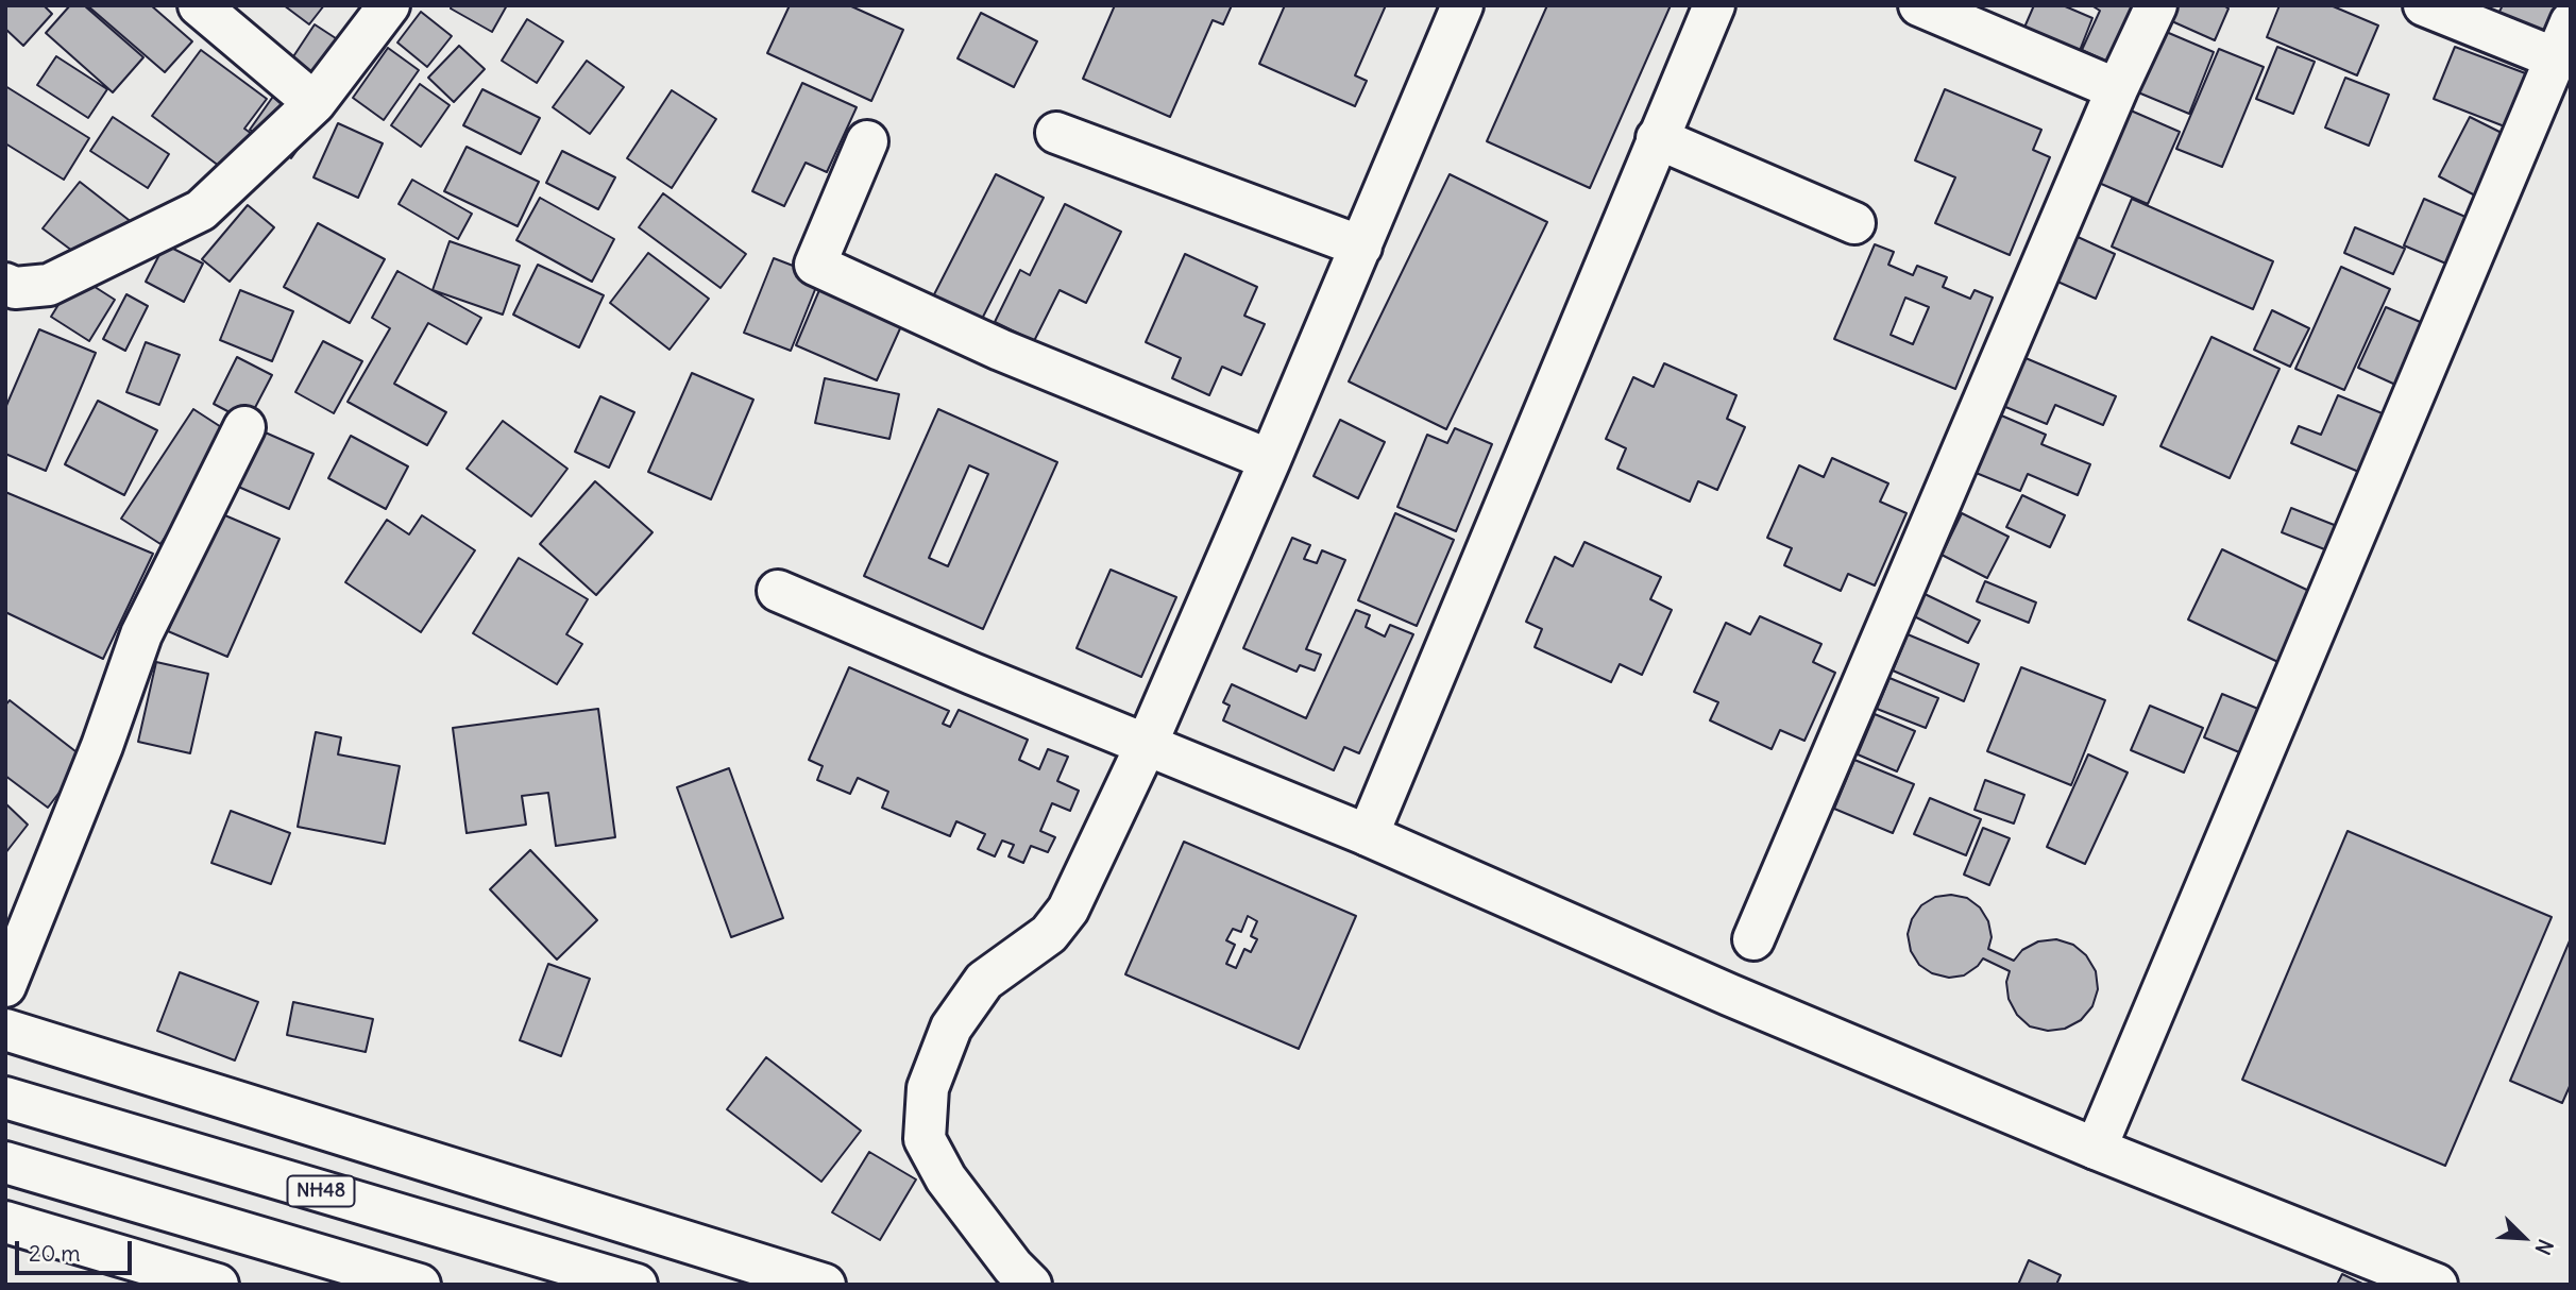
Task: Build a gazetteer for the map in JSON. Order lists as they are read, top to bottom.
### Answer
{
  "streets": {
    "main road": ["NH48"]
  },
  "scale_bar": "20 m",
  "north": "bottom right"
}
